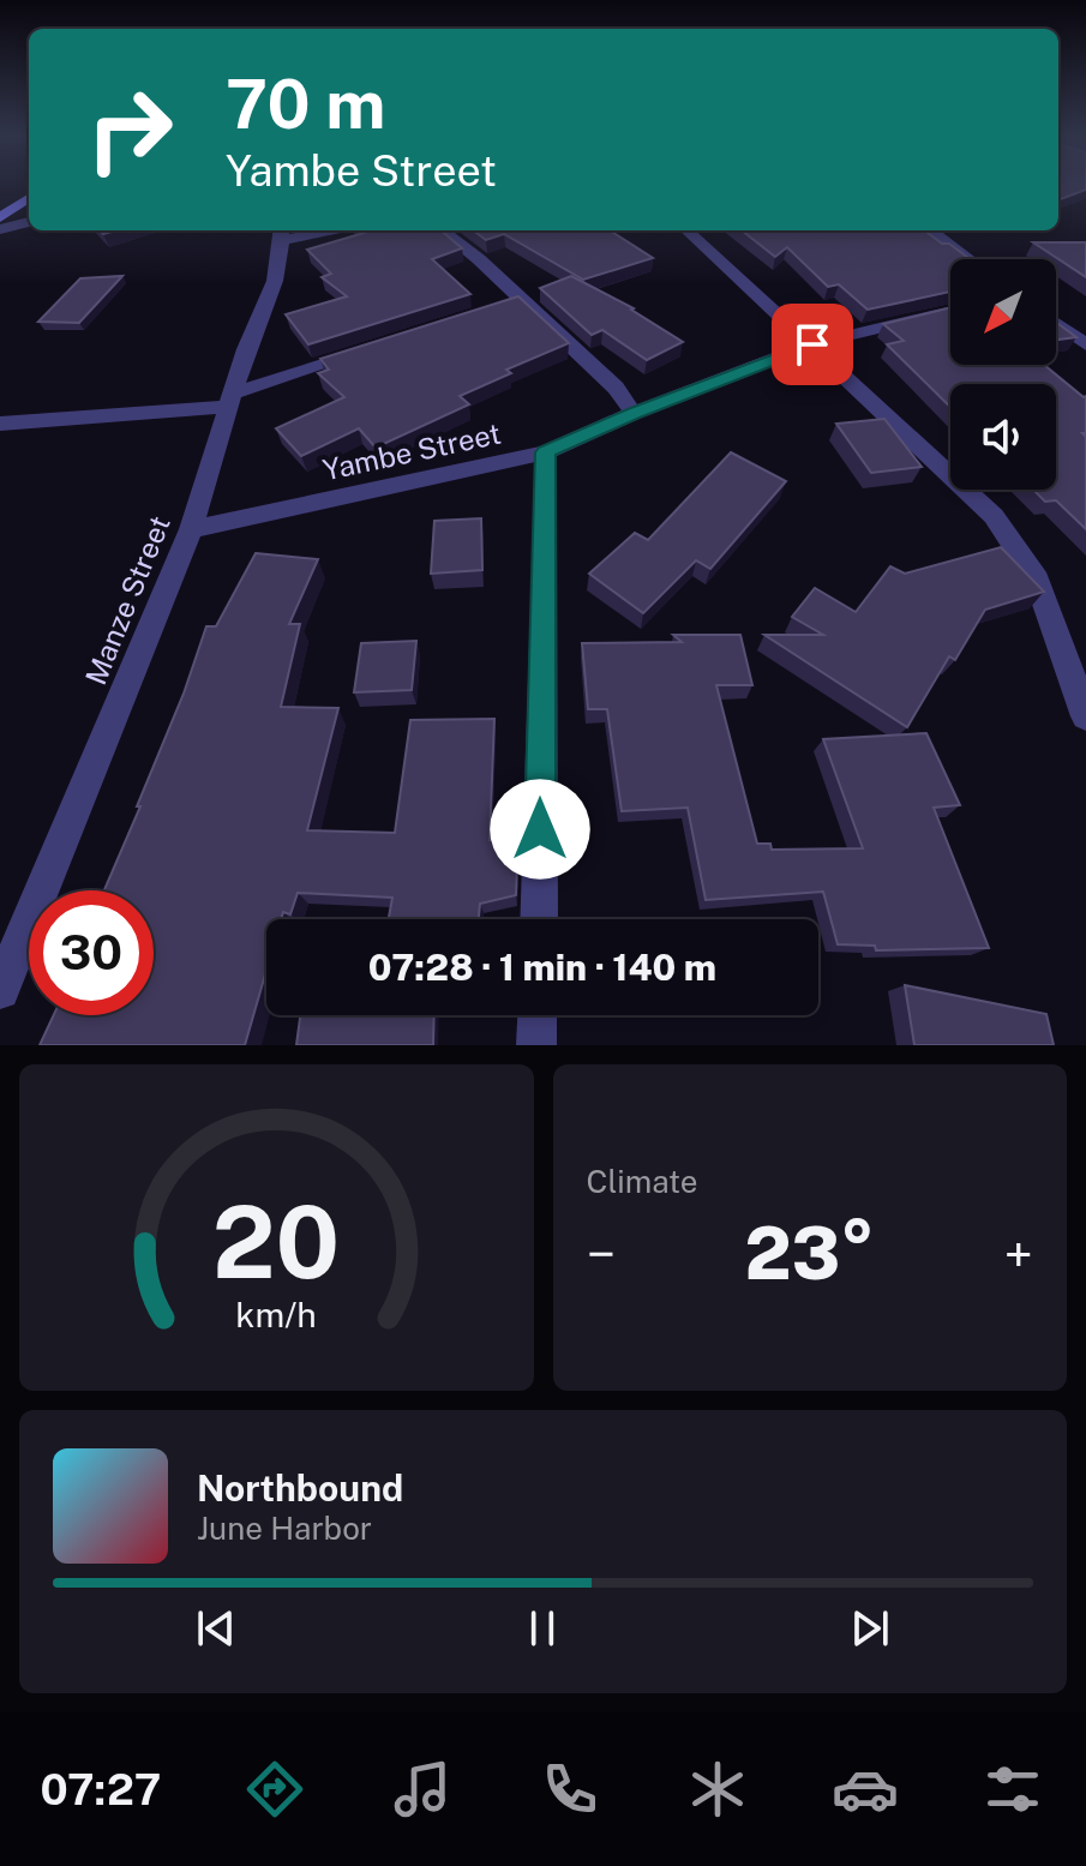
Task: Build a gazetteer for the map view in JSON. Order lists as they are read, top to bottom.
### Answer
{
  "streets": {
    "street": ["Yambe Street", "Manze Street"]
  },
  "crossings": [
    ["Yambe Street", "Manze Street"]
  ],
  "north": "bottom left",
  "page": {
    "turn": ["70 m", "Yambe Street"],
    "limit": "30",
    "trip": "07:28 · 1 min · 140 m",
    "tile": "Climate",
    "heat": ["−", "23°", "+"],
    "song": ["Northbound", "June Harbor"],
    "tabs": "07:27",
    "gauge": ["20", "km/h"]
  }
}
